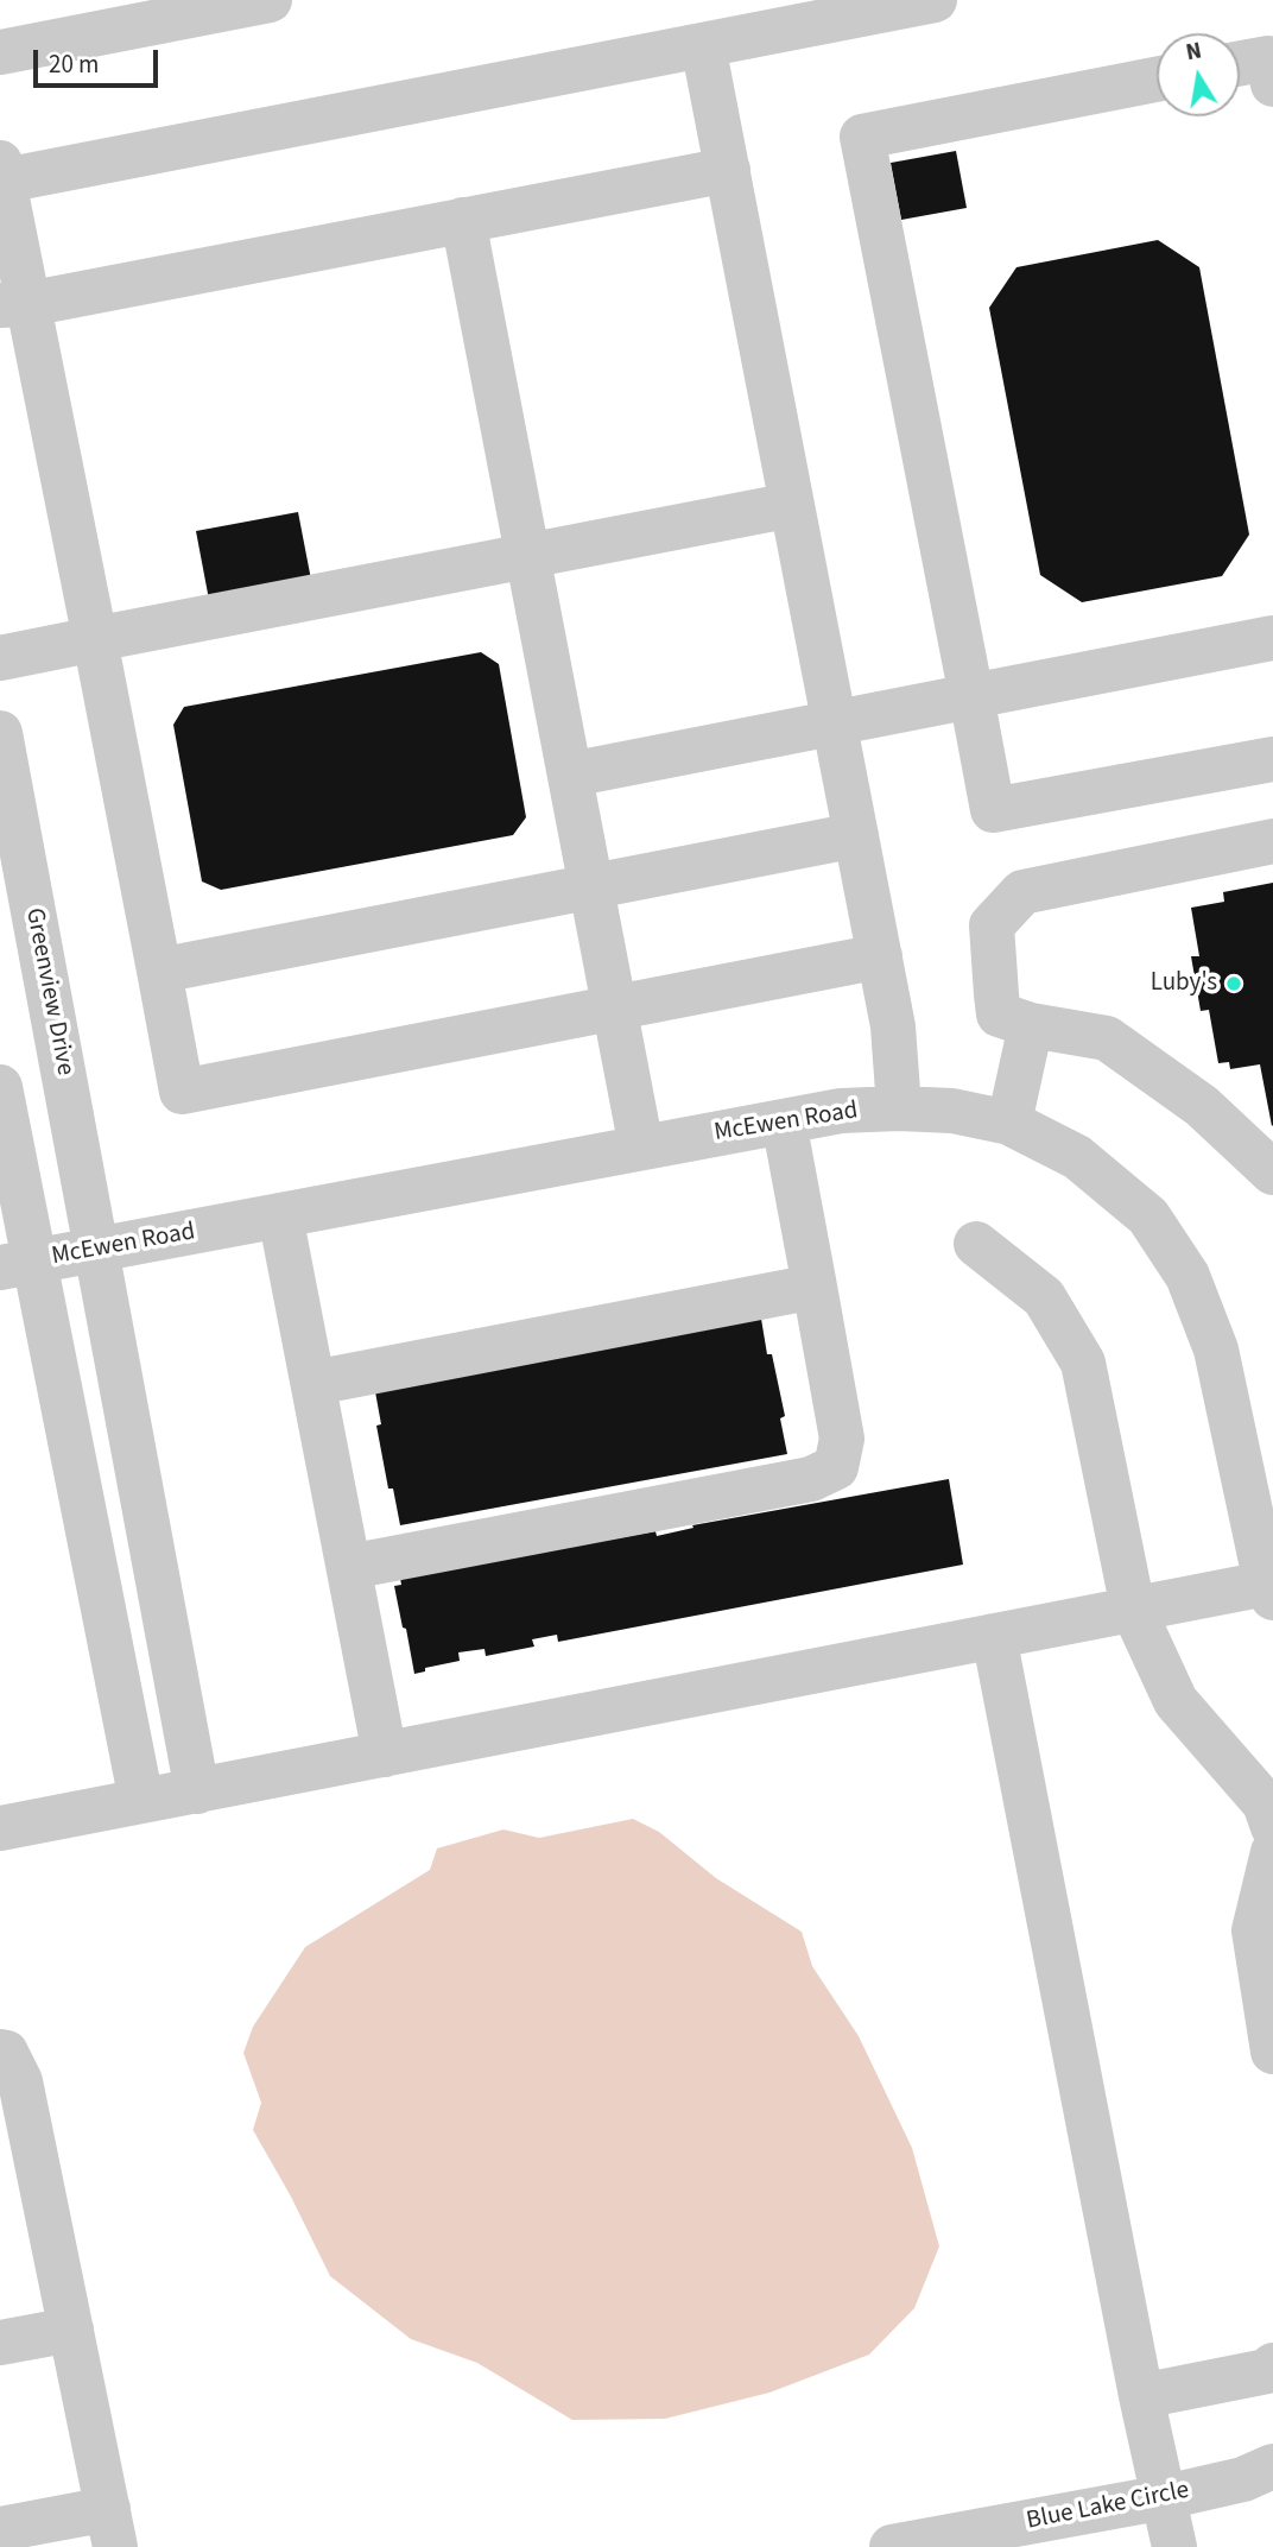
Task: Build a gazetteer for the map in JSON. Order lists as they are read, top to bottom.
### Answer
{
  "streets": {
    "street": ["Greenview Drive", "McEwen Road", "Blue Lake Circle"]
  },
  "crossings": [
    ["Greenview Drive", "McEwen Road"]
  ],
  "places": ["Luby's"],
  "scale_bar": "20 m",
  "north": "top"
}
